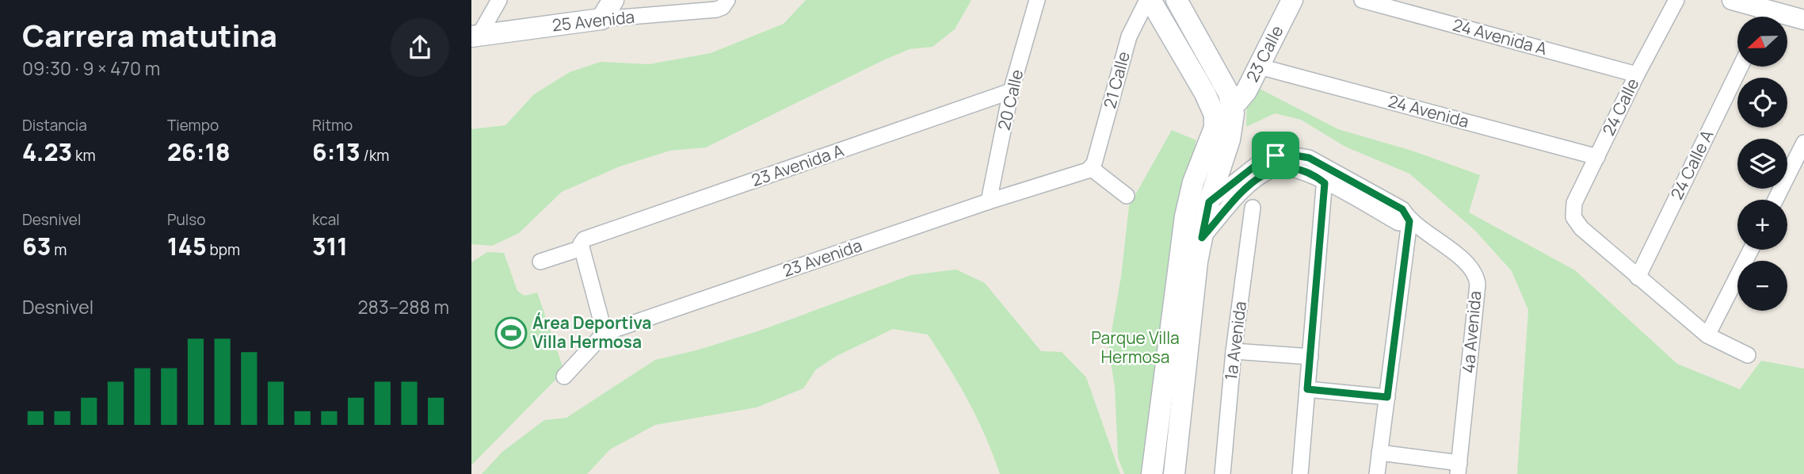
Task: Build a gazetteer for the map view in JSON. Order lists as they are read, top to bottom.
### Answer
{
  "streets": {
    "main road": ["25 Avenida", "23 Calle"],
    "street": [
      "24 Avenida A",
      "21 Calle",
      "20 Calle",
      "24 Calle",
      "24 Avenida",
      "24 Calle A",
      "23 Avenida A",
      "23 Avenida",
      "4a Avenida",
      "1a Avenida"
    ]
  },
  "crossings": [
    ["24 Avenida A", "24 Calle"],
    ["23 Calle", "24 Avenida"],
    ["21 Calle", "23 Avenida"],
    ["20 Calle", "23 Avenida A"],
    ["20 Calle", "23 Avenida"],
    ["24 Calle", "24 Avenida"],
    ["24 Calle", "24 Calle A"]
  ],
  "parks": ["Parque Villa Hermosa"],
  "places": {
    "sports": ["Área Deportiva Villa Hermosa"]
  },
  "north": "left",
  "page": {
    "heading": ["Carrera matutina", "09:30 · 9 × 470 m"],
    "map_buttons": ["+", "−"],
    "stats": [
      ["Distancia", "4.23 km"],
      ["Tiempo", "26:18"],
      ["Ritmo", "6:13 /km"],
      ["Desnivel", "63 m"],
      ["Pulso", "145 bpm"],
      ["kcal", "311"]
    ],
    "chart": ["Desnivel", "283–288 m"]
  }
}
